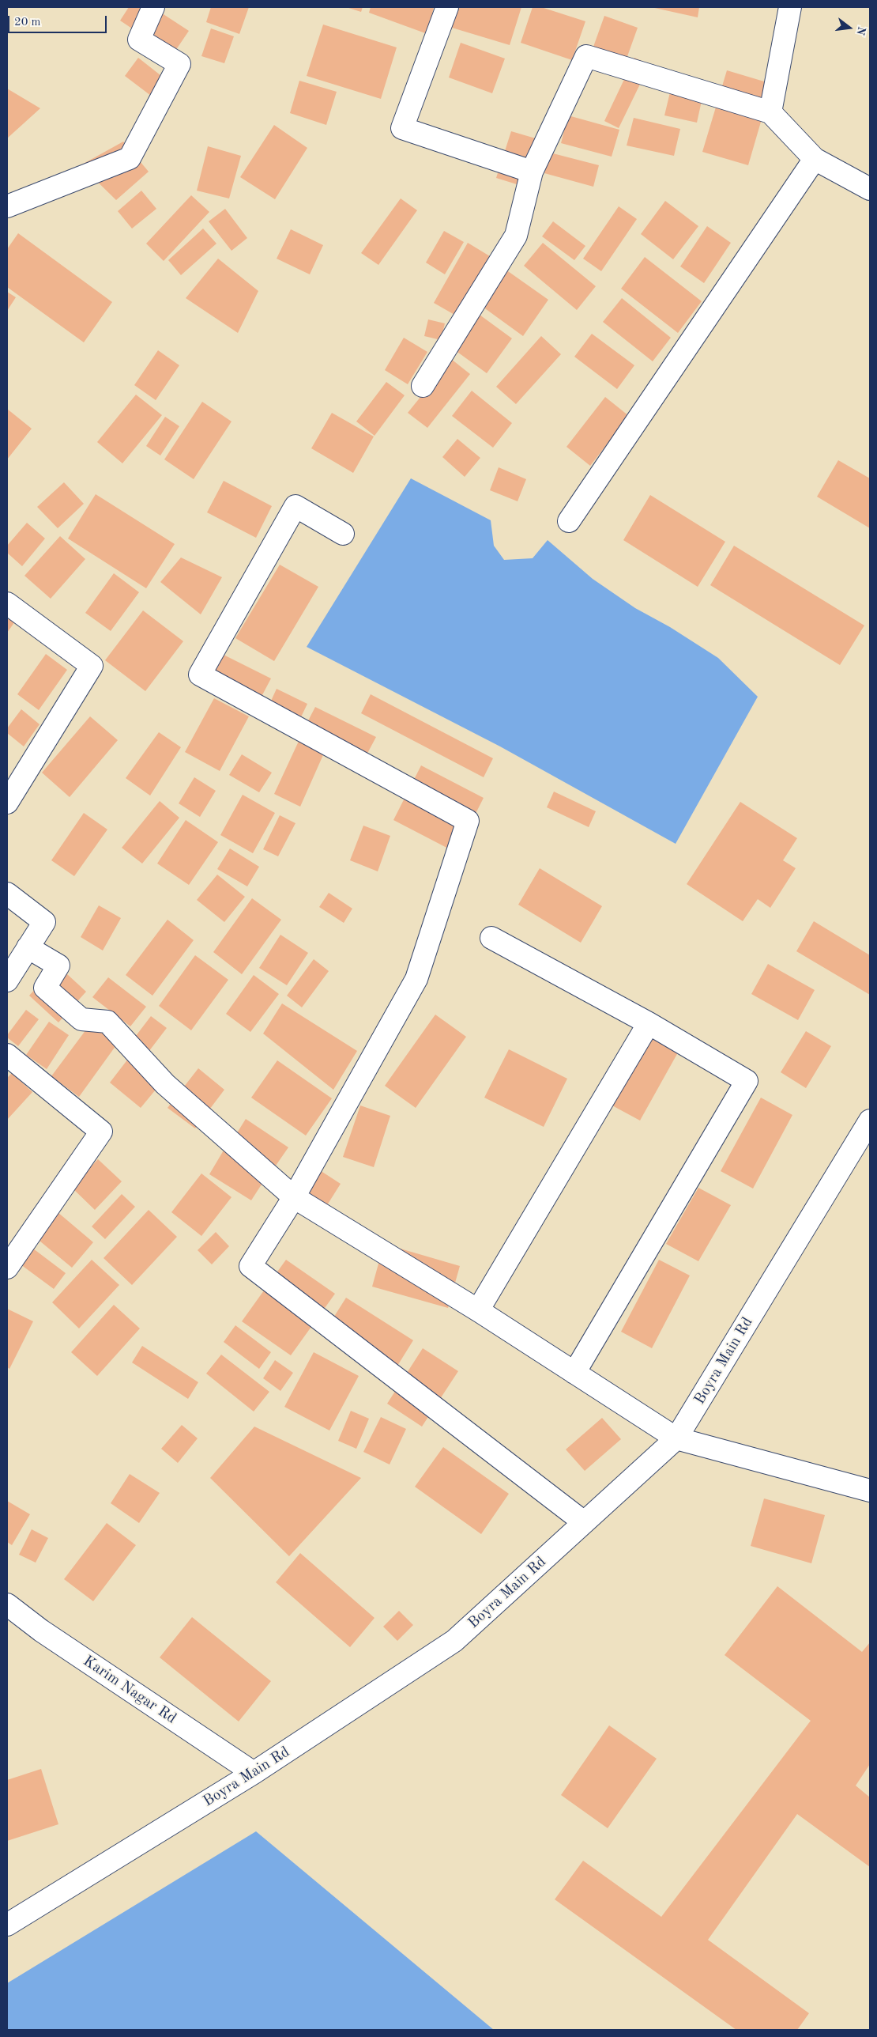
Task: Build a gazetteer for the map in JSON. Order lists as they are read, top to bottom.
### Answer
{
  "streets": {
    "street": ["Boyra Main Rd", "Karim Nagar Rd"]
  },
  "crossings": [
    ["Boyra Main Rd", "Karim Nagar Rd"]
  ],
  "scale_bar": "20 m",
  "north": "right"
}
